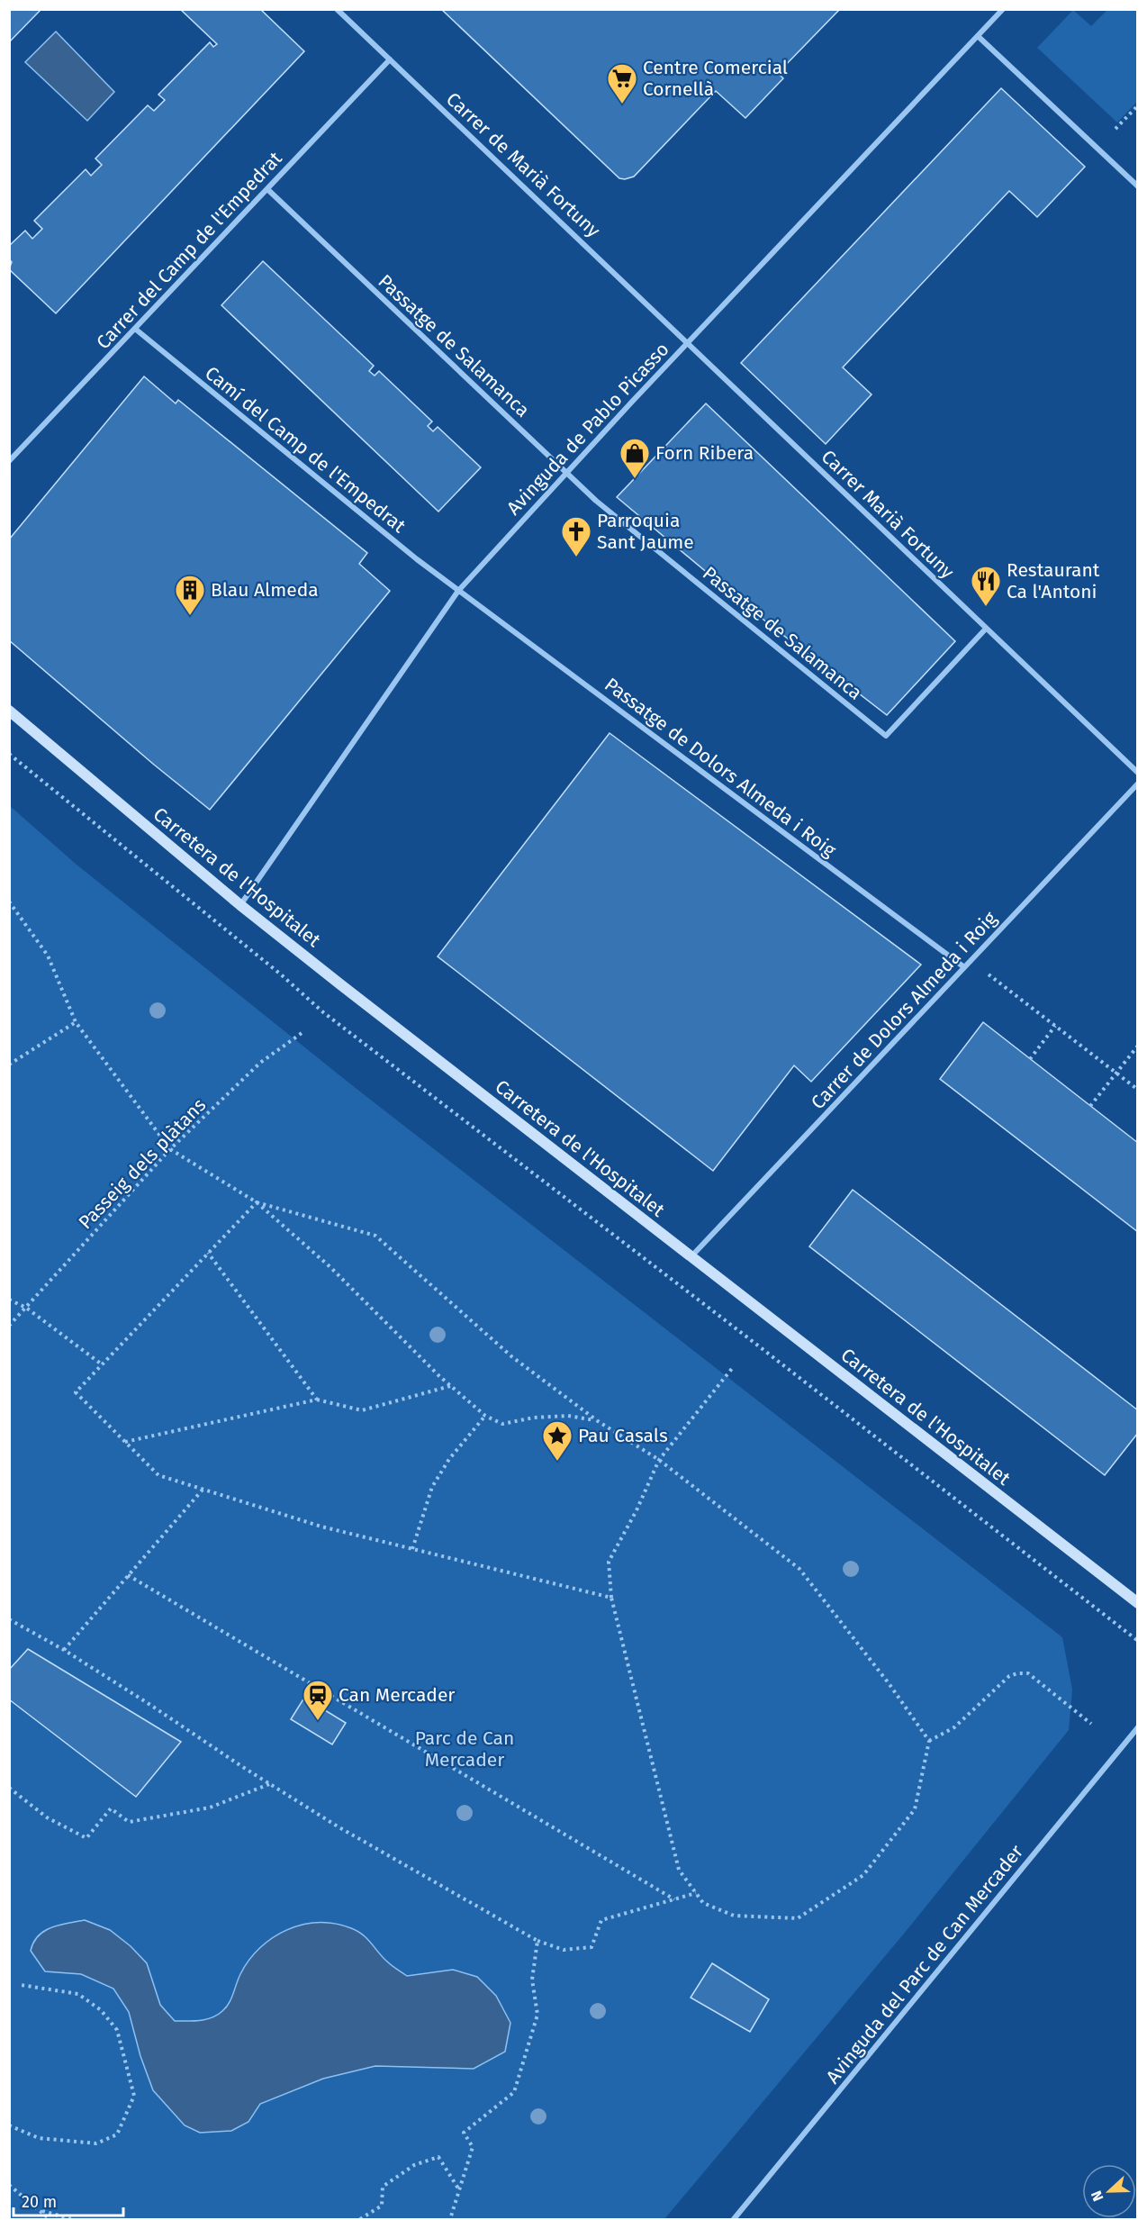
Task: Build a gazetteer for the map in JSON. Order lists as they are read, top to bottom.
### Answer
{
  "streets": {
    "main road": ["Carretera de l'Hospitalet"],
    "street": [
      "Carrer de Marià Fortuny",
      "Carrer del Camp de l'Empedrat",
      "Passatge de Salamanca",
      "Avinguda de Pablo Picasso",
      "Camí del Camp de l'Empedrat",
      "Carrer Marià Fortuny",
      "Passatge de Dolors Almeda i Roig",
      "Carrer de Dolors Almeda i Roig",
      "Avinguda del Parc de Can Mercader"
    ],
    "path": ["Passeig dels plàtans"]
  },
  "crossings": [
    ["Carrer de Marià Fortuny", "Carrer del Camp de l'Empedrat"],
    ["Carrer de Marià Fortuny", "Avinguda de Pablo Picasso"],
    ["Carrer de Marià Fortuny", "Carrer Marià Fortuny"],
    ["Carrer del Camp de l'Empedrat", "Passatge de Salamanca"],
    ["Carrer del Camp de l'Empedrat", "Camí del Camp de l'Empedrat"],
    ["Passatge de Salamanca", "Avinguda de Pablo Picasso"],
    ["Passatge de Salamanca", "Carrer Marià Fortuny"],
    ["Avinguda de Pablo Picasso", "Camí del Camp de l'Empedrat"],
    ["Avinguda de Pablo Picasso", "Carrer Marià Fortuny"],
    ["Avinguda de Pablo Picasso", "Passatge de Dolors Almeda i Roig"],
    ["Avinguda de Pablo Picasso", "Carretera de l'Hospitalet"],
    ["Camí del Camp de l'Empedrat", "Passatge de Dolors Almeda i Roig"],
    ["Passatge de Dolors Almeda i Roig", "Carrer de Dolors Almeda i Roig"],
    ["Carretera de l'Hospitalet", "Carrer de Dolors Almeda i Roig"]
  ],
  "parks": ["Parc de Can Mercader"],
  "places": {
    "supermarket": ["Centre Comercial Cornellà"],
    "shop": ["Forn Ribera"],
    "church": ["Parroquia Sant Jaume"],
    "restaurant": ["Restaurant Ca l'Antoni"],
    "building": ["Blau Almeda"],
    "place": ["Pau Casals"],
    "station": ["Can Mercader"]
  },
  "scale_bar": "20 m",
  "north": "left"
}
